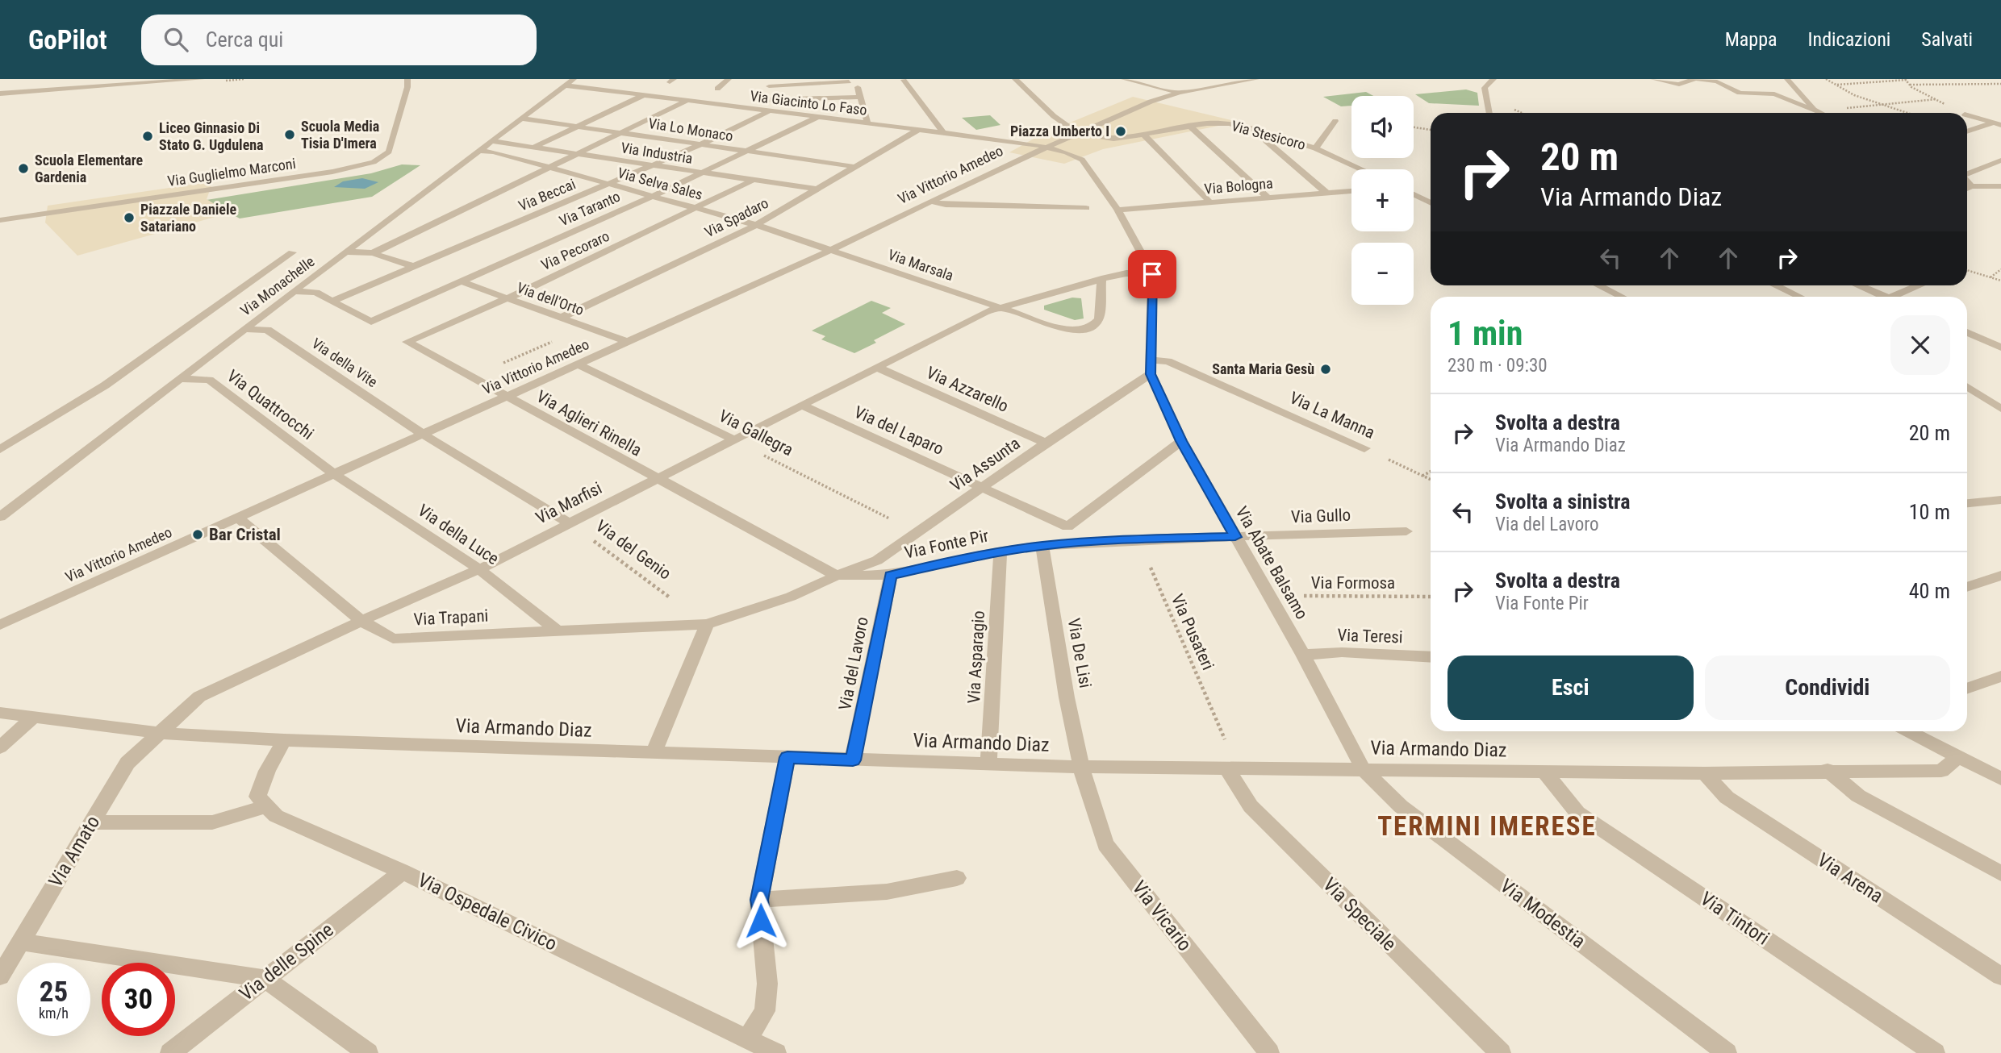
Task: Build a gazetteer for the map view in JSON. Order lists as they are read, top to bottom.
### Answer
{
  "streets": {
    "street": [
      "Via Giacinto Lo Faso",
      "Via Lo Monaco",
      "Via Stesicoro",
      "Via Industria",
      "Via Guglielmo Marconi",
      "Via Vittorio Amedeo",
      "Via Selva Sales",
      "Via Bologna",
      "Via Beccai",
      "Via Taranto",
      "Via Spadaro",
      "Via Pecoraro",
      "Via Marsala",
      "Via Monachelle",
      "Via dell'Orto",
      "Via della Vite",
      "Via Azzarello",
      "Via Quattrocchi",
      "Via La Manna",
      "Via Aglieri Rinella",
      "Via del Laparo",
      "Via Gallegra",
      "Via Assunta",
      "Via Marfisi",
      "Via Gullo",
      "Via della Luce",
      "Via Fonte Pir",
      "Via del Genio",
      "Via Abate Balsamo",
      "Via Trapani",
      "Via Teresi",
      "Via De Lisi",
      "Via Asparagio",
      "Via del Lavoro",
      "Via Armando Diaz",
      "Via Amato",
      "Via Arena",
      "Via Ospedale Civico",
      "Via Modestia",
      "Via Speciale",
      "Via Vicario",
      "Via Tintori",
      "Via delle Spine"
    ],
    "path": ["Via Formosa", "Via Pusateri"]
  },
  "crossings": [
    ["Via Giacinto Lo Faso", "Via Vittorio Amedeo"],
    ["Via Giacinto Lo Faso", "Via Bologna"],
    ["Via Giacinto Lo Faso", "Via Beccai"],
    ["Via Giacinto Lo Faso", "Via Taranto"],
    ["Via Giacinto Lo Faso", "Via Spadaro"],
    ["Via Giacinto Lo Faso", "Via Monachelle"],
    ["Via Giacinto Lo Faso", "Via Marfisi"],
    ["Via Lo Monaco", "Via Beccai"],
    ["Via Lo Monaco", "Via Taranto"],
    ["Via Lo Monaco", "Via Spadaro"],
    ["Via Lo Monaco", "Via Monachelle"],
    ["Via Stesicoro", "Via Vittorio Amedeo"],
    ["Via Industria", "Via Beccai"],
    ["Via Industria", "Via Taranto"],
    ["Via Industria", "Via Spadaro"],
    ["Via Industria", "Via Pecoraro"],
    ["Via Industria", "Via Monachelle"],
    ["Via Vittorio Amedeo", "Via Selva Sales"],
    ["Via Vittorio Amedeo", "Via Marsala"],
    ["Via Vittorio Amedeo", "Via dell'Orto"],
    ["Via Vittorio Amedeo", "Via della Vite"],
    ["Via Vittorio Amedeo", "Via Quattrocchi"],
    ["Via Vittorio Amedeo", "Via Aglieri Rinella"],
    ["Via Vittorio Amedeo", "Via Gallegra"],
    ["Via Vittorio Amedeo", "Via della Luce"],
    ["Via Vittorio Amedeo", "Via del Genio"],
    ["Via Vittorio Amedeo", "Via Trapani"],
    ["Via Selva Sales", "Via Beccai"],
    ["Via Selva Sales", "Via Taranto"],
    ["Via Selva Sales", "Via Spadaro"],
    ["Via Selva Sales", "Via Pecoraro"],
    ["Via Selva Sales", "Via Marsala"],
    ["Via Selva Sales", "Via Monachelle"],
    ["Via Beccai", "Via Taranto"],
    ["Via Taranto", "Via dell'Orto"],
    ["Via Spadaro", "Via dell'Orto"],
    ["Via Pecoraro", "Via dell'Orto"],
    ["Via Pecoraro", "Via Aglieri Rinella"],
    ["Via Marsala", "Via Marfisi"],
    ["Via Monachelle", "Via della Vite"],
    ["Via Monachelle", "Via Quattrocchi"],
    ["Via della Vite", "Via del Genio"],
    ["Via Azzarello", "Via Assunta"],
    ["Via Azzarello", "Via Marfisi"],
    ["Via Quattrocchi", "Via della Luce"],
    ["Via La Manna", "Via Assunta"],
    ["Via La Manna", "Via Abate Balsamo"],
    ["Via Aglieri Rinella", "Via Assunta"],
    ["Via Aglieri Rinella", "Via Marfisi"],
    ["Via Aglieri Rinella", "Via Fonte Pir"],
    ["Via del Laparo", "Via Assunta"],
    ["Via del Laparo", "Via Marfisi"],
    ["Via del Laparo", "Via Abate Balsamo"],
    ["Via Gallegra", "Via Assunta"],
    ["Via Gallegra", "Via Marfisi"],
    ["Via Assunta", "Via Fonte Pir"],
    ["Via Assunta", "Via Abate Balsamo"],
    ["Via Marfisi", "Via della Luce"],
    ["Via Marfisi", "Via del Genio"],
    ["Via Marfisi", "Via Trapani"],
    ["Via Marfisi", "Via Armando Diaz"],
    ["Via Marfisi", "Via Amato"],
    ["Via Gullo", "Via Fonte Pir"],
    ["Via Gullo", "Via Abate Balsamo"],
    ["Via della Luce", "Via Trapani"],
    ["Via Fonte Pir", "Via del Genio"],
    ["Via Fonte Pir", "Via Abate Balsamo"],
    ["Via Fonte Pir", "Via Trapani"],
    ["Via Fonte Pir", "Via Pusateri"],
    ["Via Fonte Pir", "Via De Lisi"],
    ["Via Fonte Pir", "Via Asparagio"],
    ["Via Fonte Pir", "Via del Lavoro"],
    ["Via del Genio", "Via Trapani"],
    ["Via Abate Balsamo", "Via Formosa"],
    ["Via Abate Balsamo", "Via Teresi"],
    ["Via Abate Balsamo", "Via Armando Diaz"],
    ["Via Abate Balsamo", "Via Modestia"],
    ["Via De Lisi", "Via Armando Diaz"],
    ["Via De Lisi", "Via Vicario"],
    ["Via Asparagio", "Via Armando Diaz"],
    ["Via del Lavoro", "Via Armando Diaz"],
    ["Via Armando Diaz", "Via Amato"],
    ["Via Armando Diaz", "Via Arena"],
    ["Via Armando Diaz", "Via Modestia"],
    ["Via Armando Diaz", "Via Speciale"],
    ["Via Armando Diaz", "Via Vicario"],
    ["Via Armando Diaz", "Via Tintori"],
    ["Via Ospedale Civico", "Via delle Spine"]
  ],
  "districts": ["TERMINI IMERESE"],
  "places": [
    "Piazza Umberto I",
    "Scuola Media Tisia D'Imera",
    "Liceo Ginnasio Di Stato G. Ugdulena",
    "Scuola Elementare Gardenia",
    "Piazzale Daniele Satariano",
    "Santa Maria Gesù",
    "Bar Cristal"
  ],
  "page": {
    "header": "GoPilot",
    "search": "Cerca qui",
    "nav": ["Mappa", "Indicazioni", "Salvati"],
    "map_buttons": ["+", "−"],
    "turn": ["20 m", "Via Armando Diaz"],
    "heading": ["1 min", "230 m · 09:30"],
    "list": [
      {
        "name": "Svolta a destra",
        "note": "Via Armando Diaz",
        "value": "20 m"
      },
      {
        "name": "Svolta a sinistra",
        "note": "Via del Lavoro",
        "value": "10 m"
      },
      {
        "name": "Svolta a destra",
        "note": "Via Fonte Pir",
        "value": "40 m"
      }
    ],
    "buttons": ["Esci", "Condividi"],
    "speed": "25 km/h",
    "limit": "30"
  }
}
